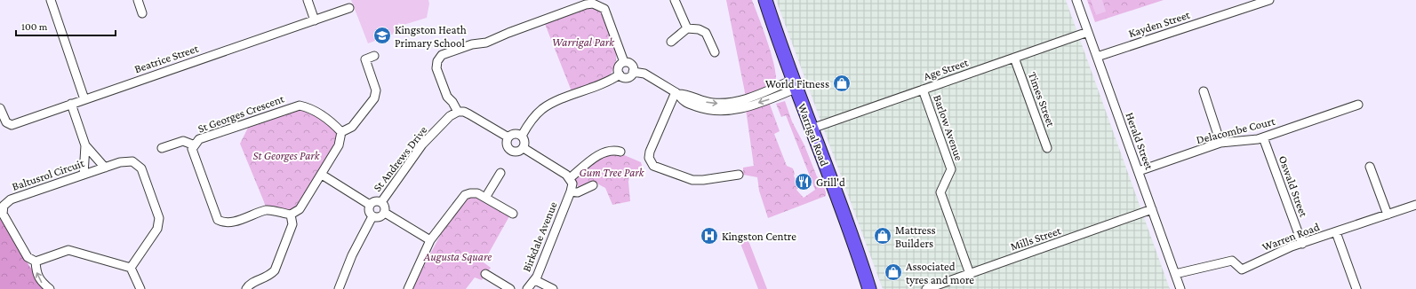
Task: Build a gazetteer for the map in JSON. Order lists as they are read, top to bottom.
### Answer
{
  "streets": {
    "highway": ["Warrigal Road"],
    "street": [
      "Kayden Street",
      "Beatrice Street",
      "Age Street",
      "Times Street",
      "St Georges Crescent",
      "Barlow Avenue",
      "Delacombe Court",
      "Herald Street",
      "St Andrews Drive",
      "Baltusrol Circuit",
      "Oswald Street",
      "Birkdale Avenue",
      "Warren Road",
      "Mills Street"
    ]
  },
  "crossings": [
    ["Kayden Street", "Herald Street"],
    ["Age Street", "Times Street"],
    ["Age Street", "Barlow Avenue"],
    ["Age Street", "Warrigal Road"],
    ["Age Street", "Herald Street"],
    ["Barlow Avenue", "Mills Street"],
    ["Delacombe Court", "Herald Street"],
    ["Delacombe Court", "Oswald Street"],
    ["Herald Street", "Warren Road"],
    ["Herald Street", "Mills Street"],
    ["Oswald Street", "Warren Road"]
  ],
  "parks": [
    "Warrigal Park",
    "St Georges Park",
    "Gum Tree Park",
    "Augusta Square"
  ],
  "places": {
    "school or university": ["Kingston Heath Primary School"],
    "shop": ["World Fitness", "Mattress Builders", "Associated tyres and more"],
    "restaurant": ["Grill'd"],
    "hospital": ["Kingston Centre"]
  },
  "scale_bar": "100 m"
}
